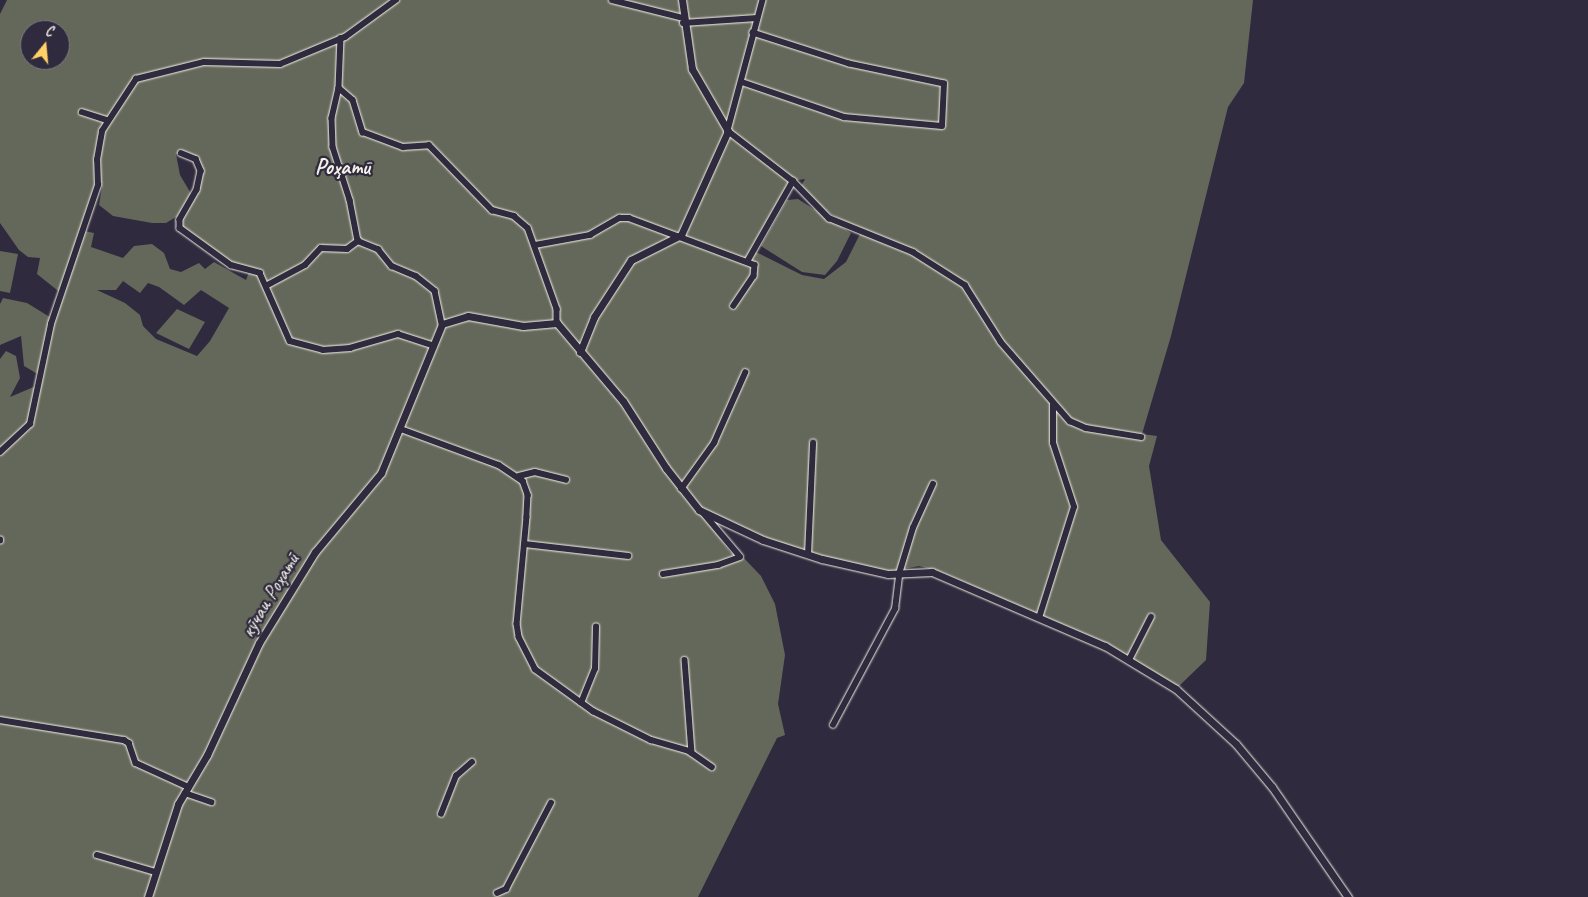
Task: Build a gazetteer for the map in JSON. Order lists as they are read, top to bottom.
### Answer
{
  "streets": {
    "street": ["кӯчаи Роҳатӣ"]
  },
  "districts": ["Роҳатӣ"],
  "north": "top"
}
